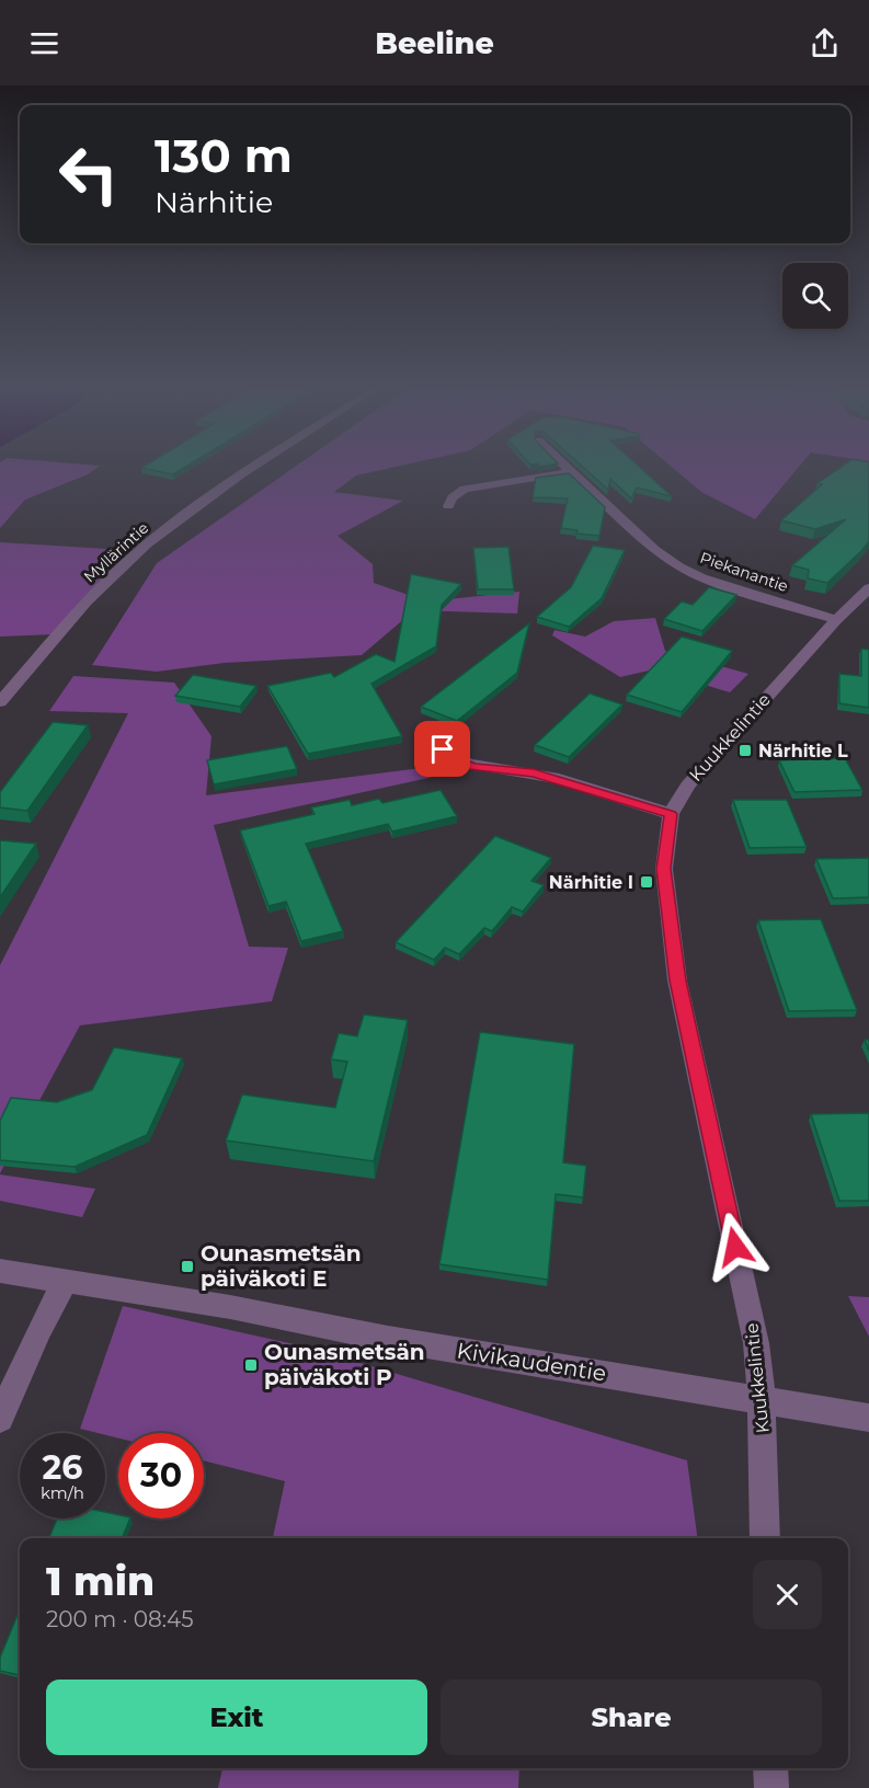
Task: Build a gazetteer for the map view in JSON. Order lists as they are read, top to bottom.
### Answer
{
  "streets": {
    "street": [
      "Myllärintie",
      "Piekanantie",
      "Kuukkelintie",
      "Kivikaudentie"
    ]
  },
  "crossings": [
    ["Piekanantie", "Kuukkelintie"],
    ["Kuukkelintie", "Kivikaudentie"]
  ],
  "places": {
    "transit": [
      "Närhitie L",
      "Närhitie I",
      "Ounasmetsän päiväkoti E",
      "Ounasmetsän päiväkoti P"
    ]
  },
  "page": {
    "header": "Beeline",
    "turn": ["130 m", "Närhitie"],
    "speed": "26 km/h",
    "limit": "30",
    "heading": ["1 min", "200 m · 08:45"],
    "buttons": ["Exit", "Share"]
  }
}
